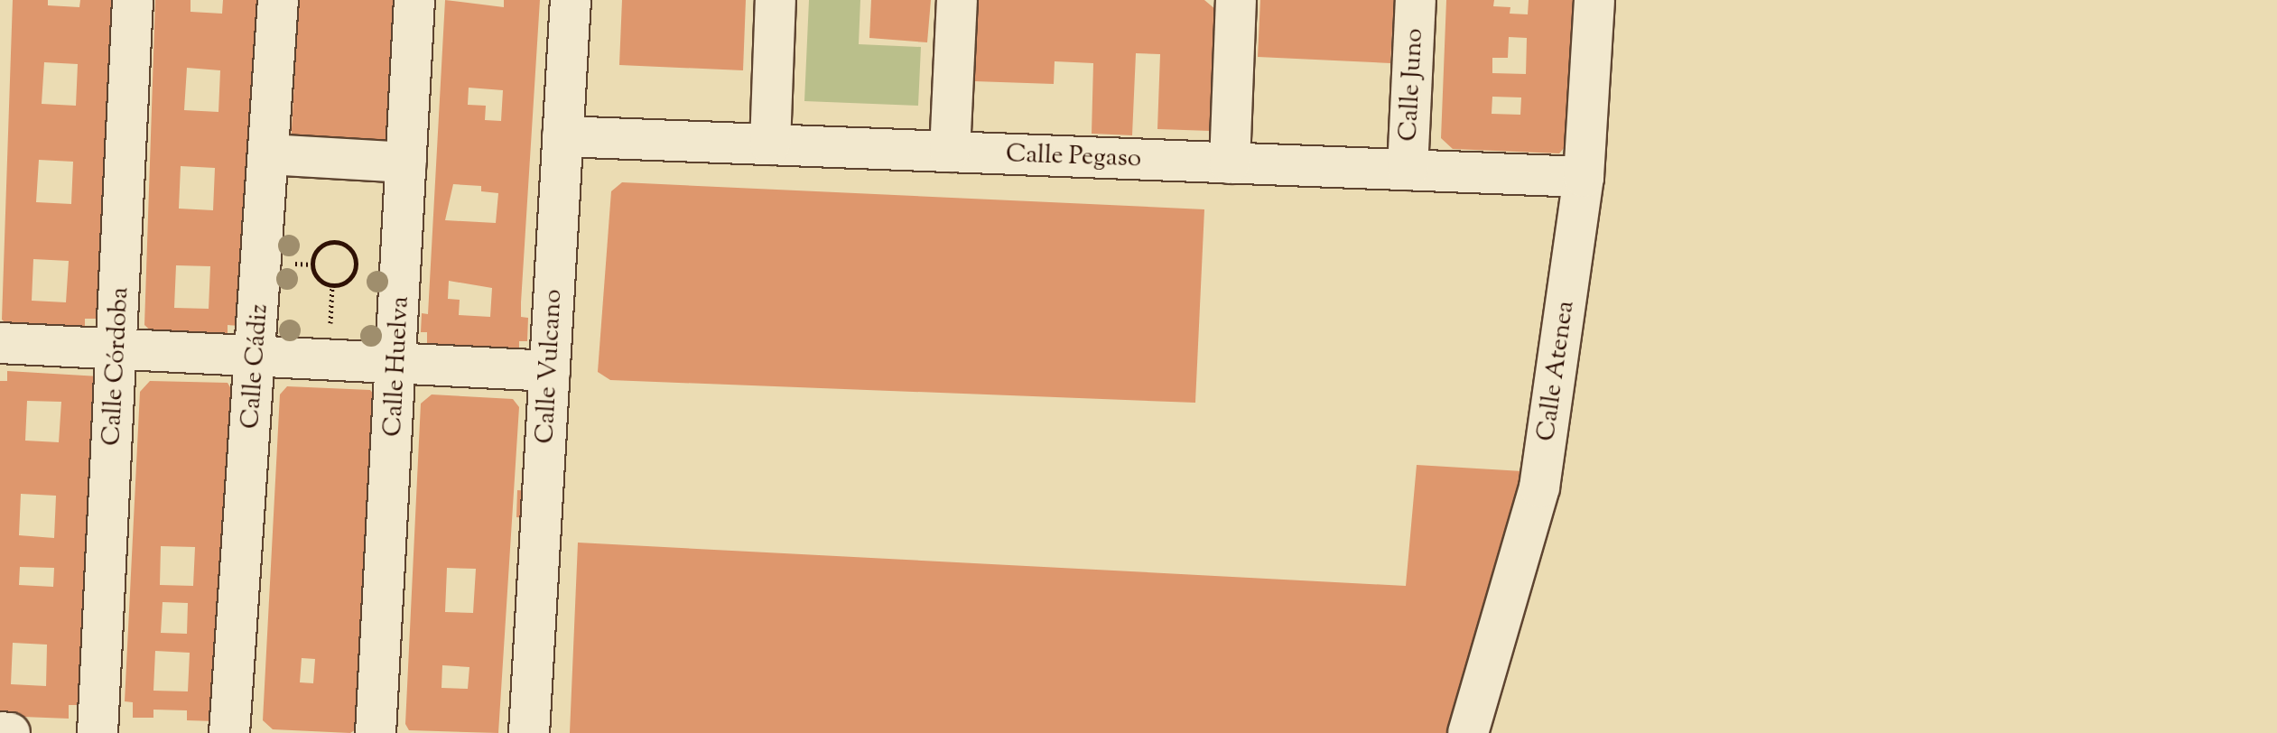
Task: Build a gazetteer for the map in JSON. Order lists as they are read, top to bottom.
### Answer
{
  "streets": {
    "street": [
      "Calle Juno",
      "Calle Pegaso",
      "Calle Córdoba",
      "Calle Cádiz",
      "Calle Huelva",
      "Calle Vulcano",
      "Calle Atenea"
    ]
  },
  "crossings": [
    ["Calle Juno", "Calle Pegaso"],
    ["Calle Pegaso", "Calle Vulcano"],
    ["Calle Pegaso", "Calle Atenea"]
  ]
}
